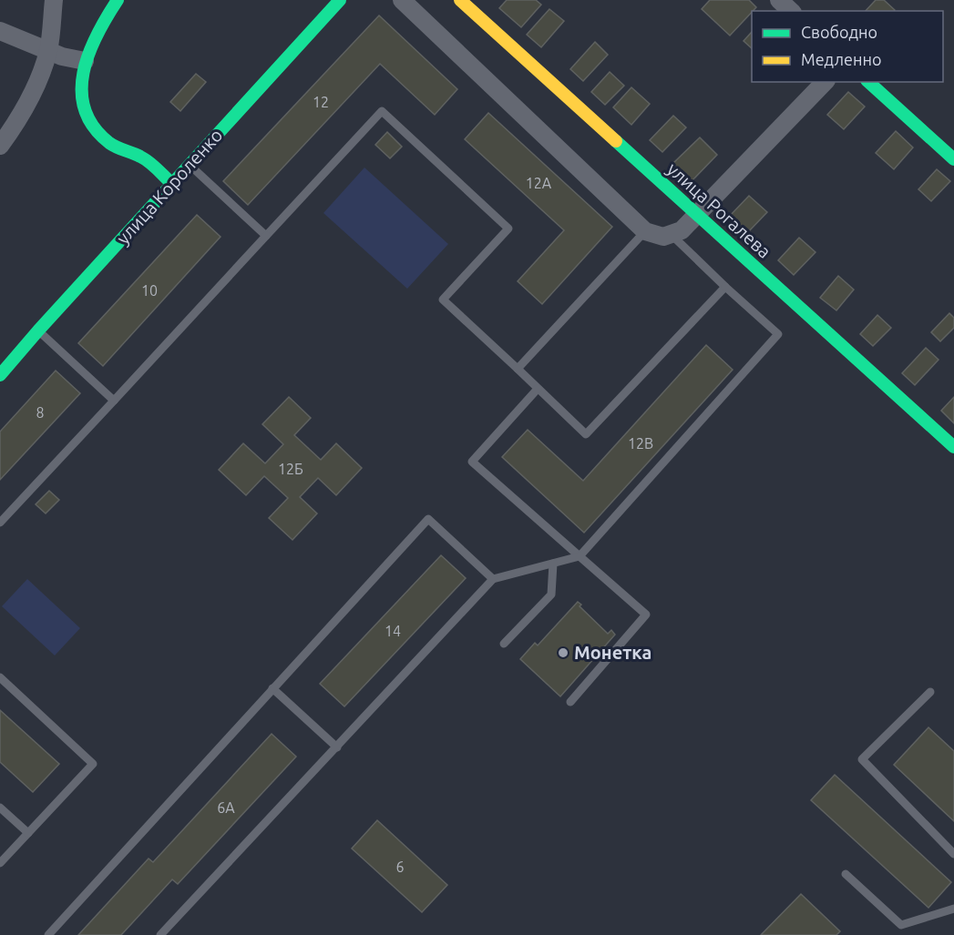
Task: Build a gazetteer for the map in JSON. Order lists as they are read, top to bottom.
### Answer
{
  "streets": {
    "street": ["улица Короленко", "улица Рогалева"]
  },
  "places": ["Монетка"],
  "house_numbers": [
    "12",
    "12А",
    "10",
    "8",
    "12В",
    "12Б",
    "14",
    "6А",
    "6"
  ],
  "legend": ["Свободно", "Медленно"]
}
